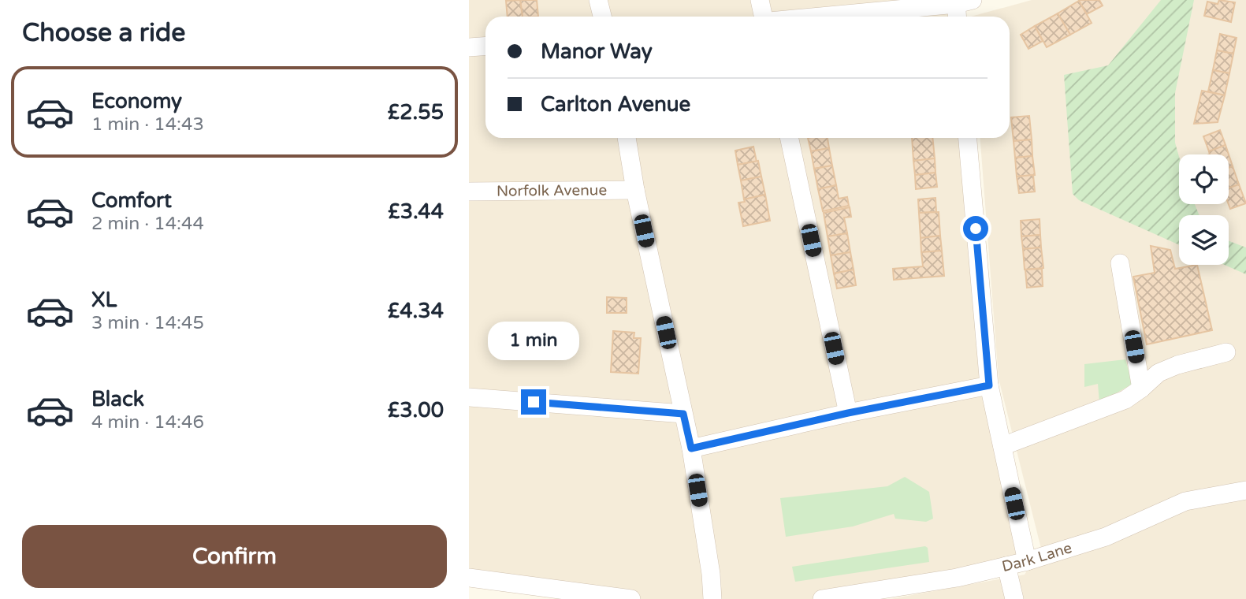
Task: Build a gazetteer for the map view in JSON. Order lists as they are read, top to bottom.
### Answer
{
  "streets": {
    "street": ["Norfolk Avenue", "Dark Lane"]
  },
  "page": {
    "heading": "Choose a ride",
    "banner": ["Manor Way", "Carlton Avenue"],
    "list": [
      {
        "name": "Economy",
        "note": "1 min · 14:43",
        "value": "£2.55"
      },
      {
        "name": "Comfort",
        "note": "2 min · 14:44",
        "value": "£3.44"
      },
      {
        "name": "XL",
        "note": "3 min · 14:45",
        "value": "£4.34"
      },
      {
        "name": "Black",
        "note": "4 min · 14:46",
        "value": "£3.00"
      }
    ],
    "bubble": "1 min",
    "buttons": "Confirm"
  }
}
